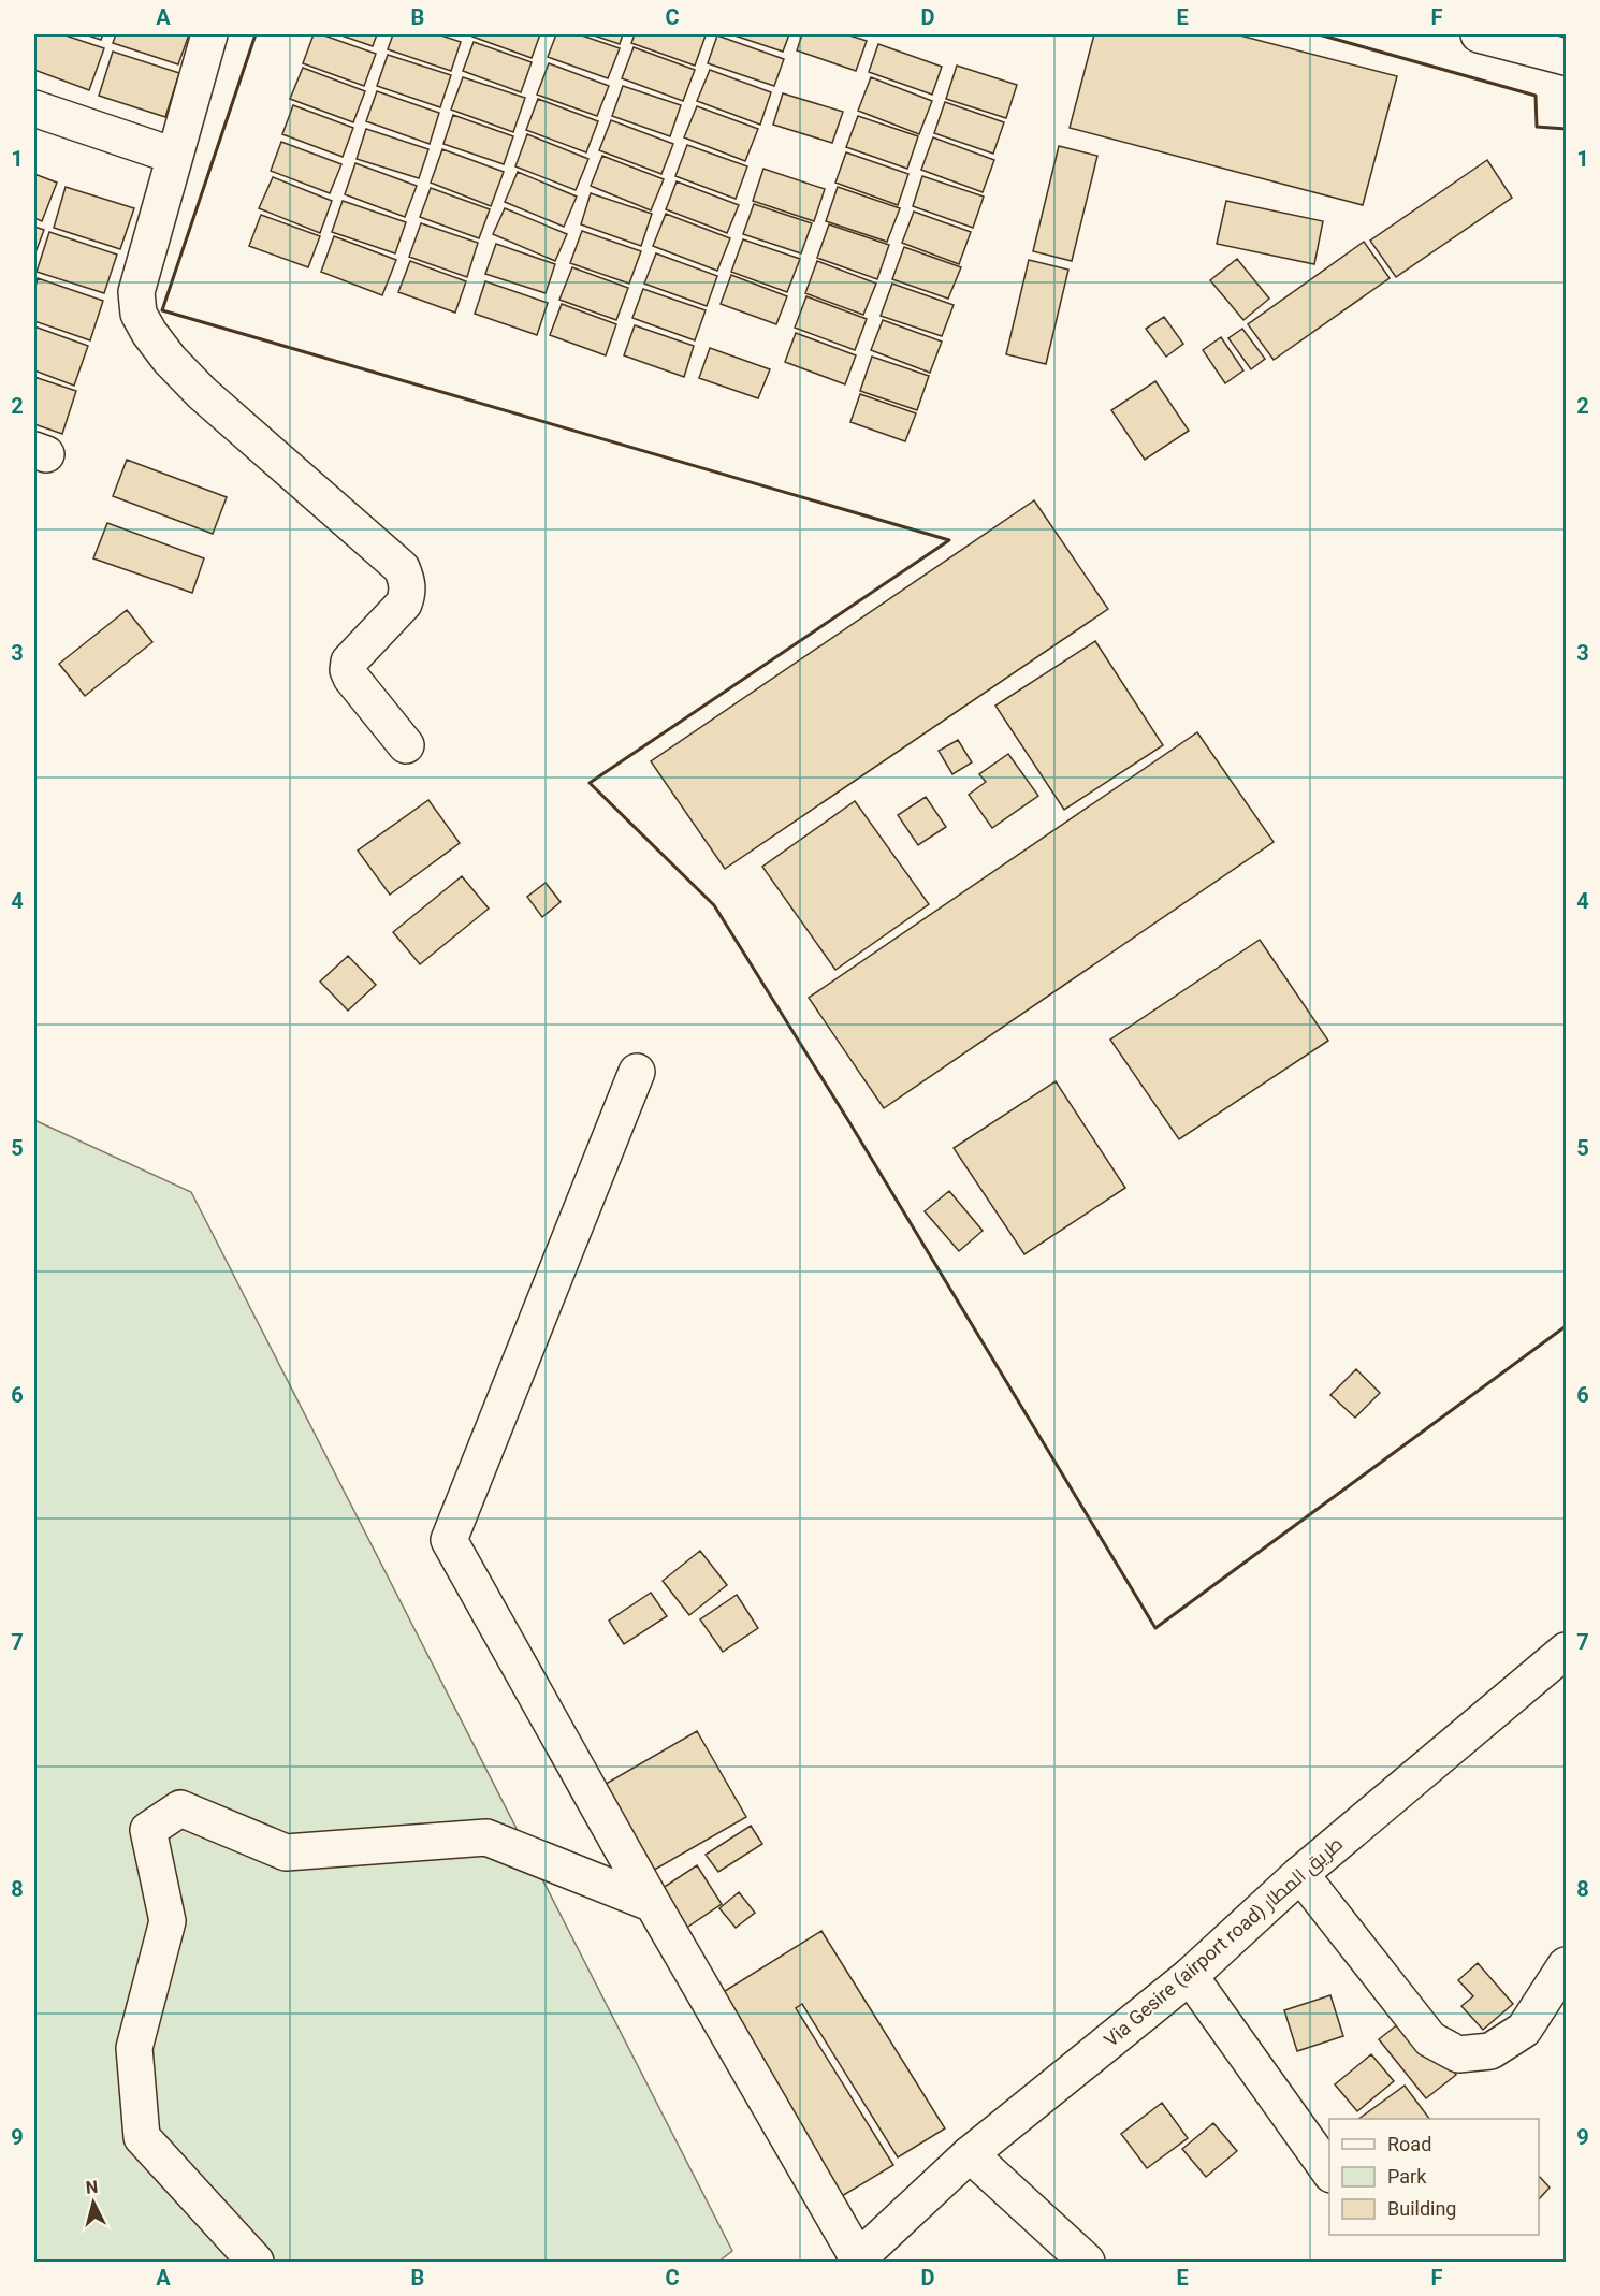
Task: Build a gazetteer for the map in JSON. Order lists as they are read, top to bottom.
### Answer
{
  "streets": {
    "street": ["Via Gesire (airport road) طريق المطار"]
  },
  "legend": ["Road", "Park", "Building"],
  "north": "top",
  "grid": {
    "columns": [
      "A",
      "B",
      "C",
      "D",
      "E",
      "F"
    ],
    "rows": [
      "1",
      "2",
      "3",
      "4",
      "5",
      "6",
      "7",
      "8",
      "9"
    ]
  }
}
